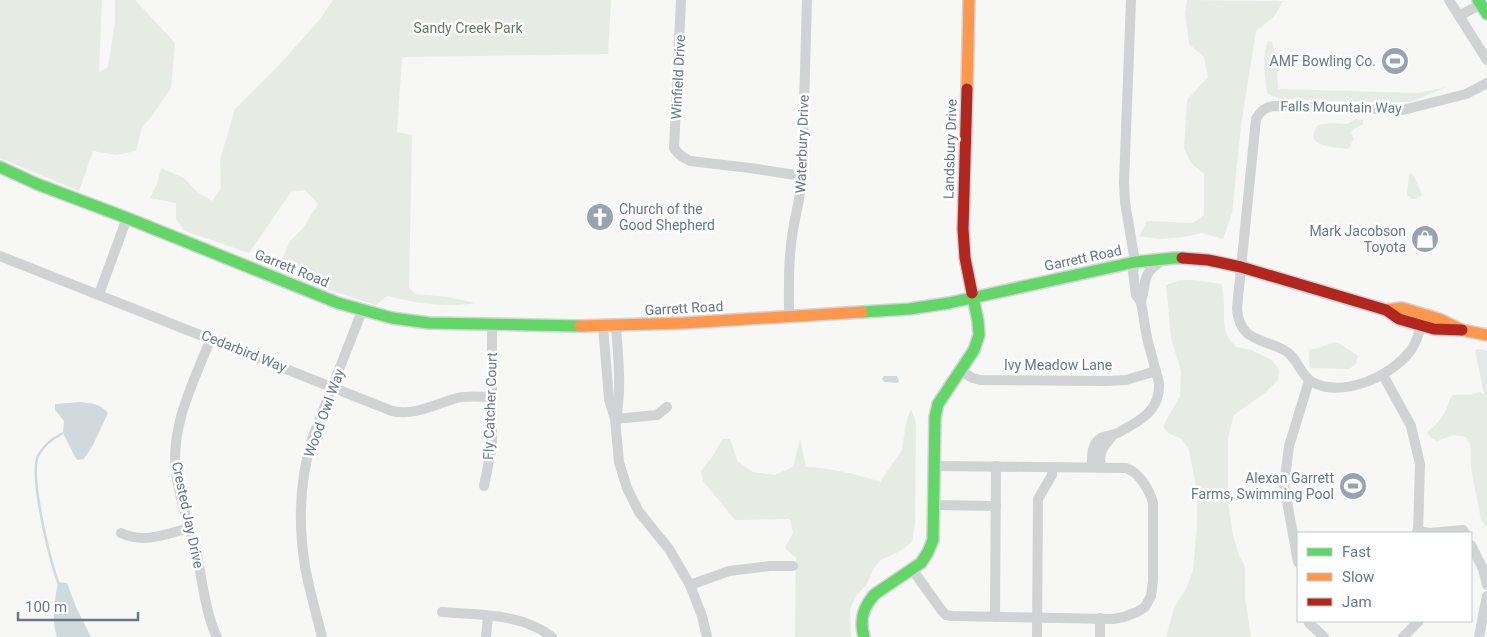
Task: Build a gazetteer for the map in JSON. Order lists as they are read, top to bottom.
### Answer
{
  "streets": {
    "street": [
      "Winfield Drive",
      "Falls Mountain Way",
      "Waterbury Drive",
      "Landsbury Drive",
      "Garrett Road",
      "Cedarbird Way",
      "Ivy Meadow Lane",
      "Fly Catcher Court",
      "Wood Owl Way",
      "Crested Jay Drive"
    ]
  },
  "crossings": [
    ["Winfield Drive", "Waterbury Drive"],
    ["Falls Mountain Way", "Garrett Road"],
    ["Waterbury Drive", "Garrett Road"],
    ["Landsbury Drive", "Garrett Road"],
    ["Garrett Road", "Fly Catcher Court"],
    ["Garrett Road", "Wood Owl Way"],
    ["Cedarbird Way", "Fly Catcher Court"],
    ["Cedarbird Way", "Wood Owl Way"],
    ["Cedarbird Way", "Crested Jay Drive"]
  ],
  "parks": ["Sandy Creek Park"],
  "places": {
    "sports": ["AMF Bowling Co.", "Alexan Garrett Farms, Swimming Pool"],
    "church": ["Church of the Good Shepherd"],
    "shop": ["Mark Jacobson Toyota"]
  },
  "legend": ["Fast", "Slow", "Jam"],
  "scale_bar": "100 m"
}
